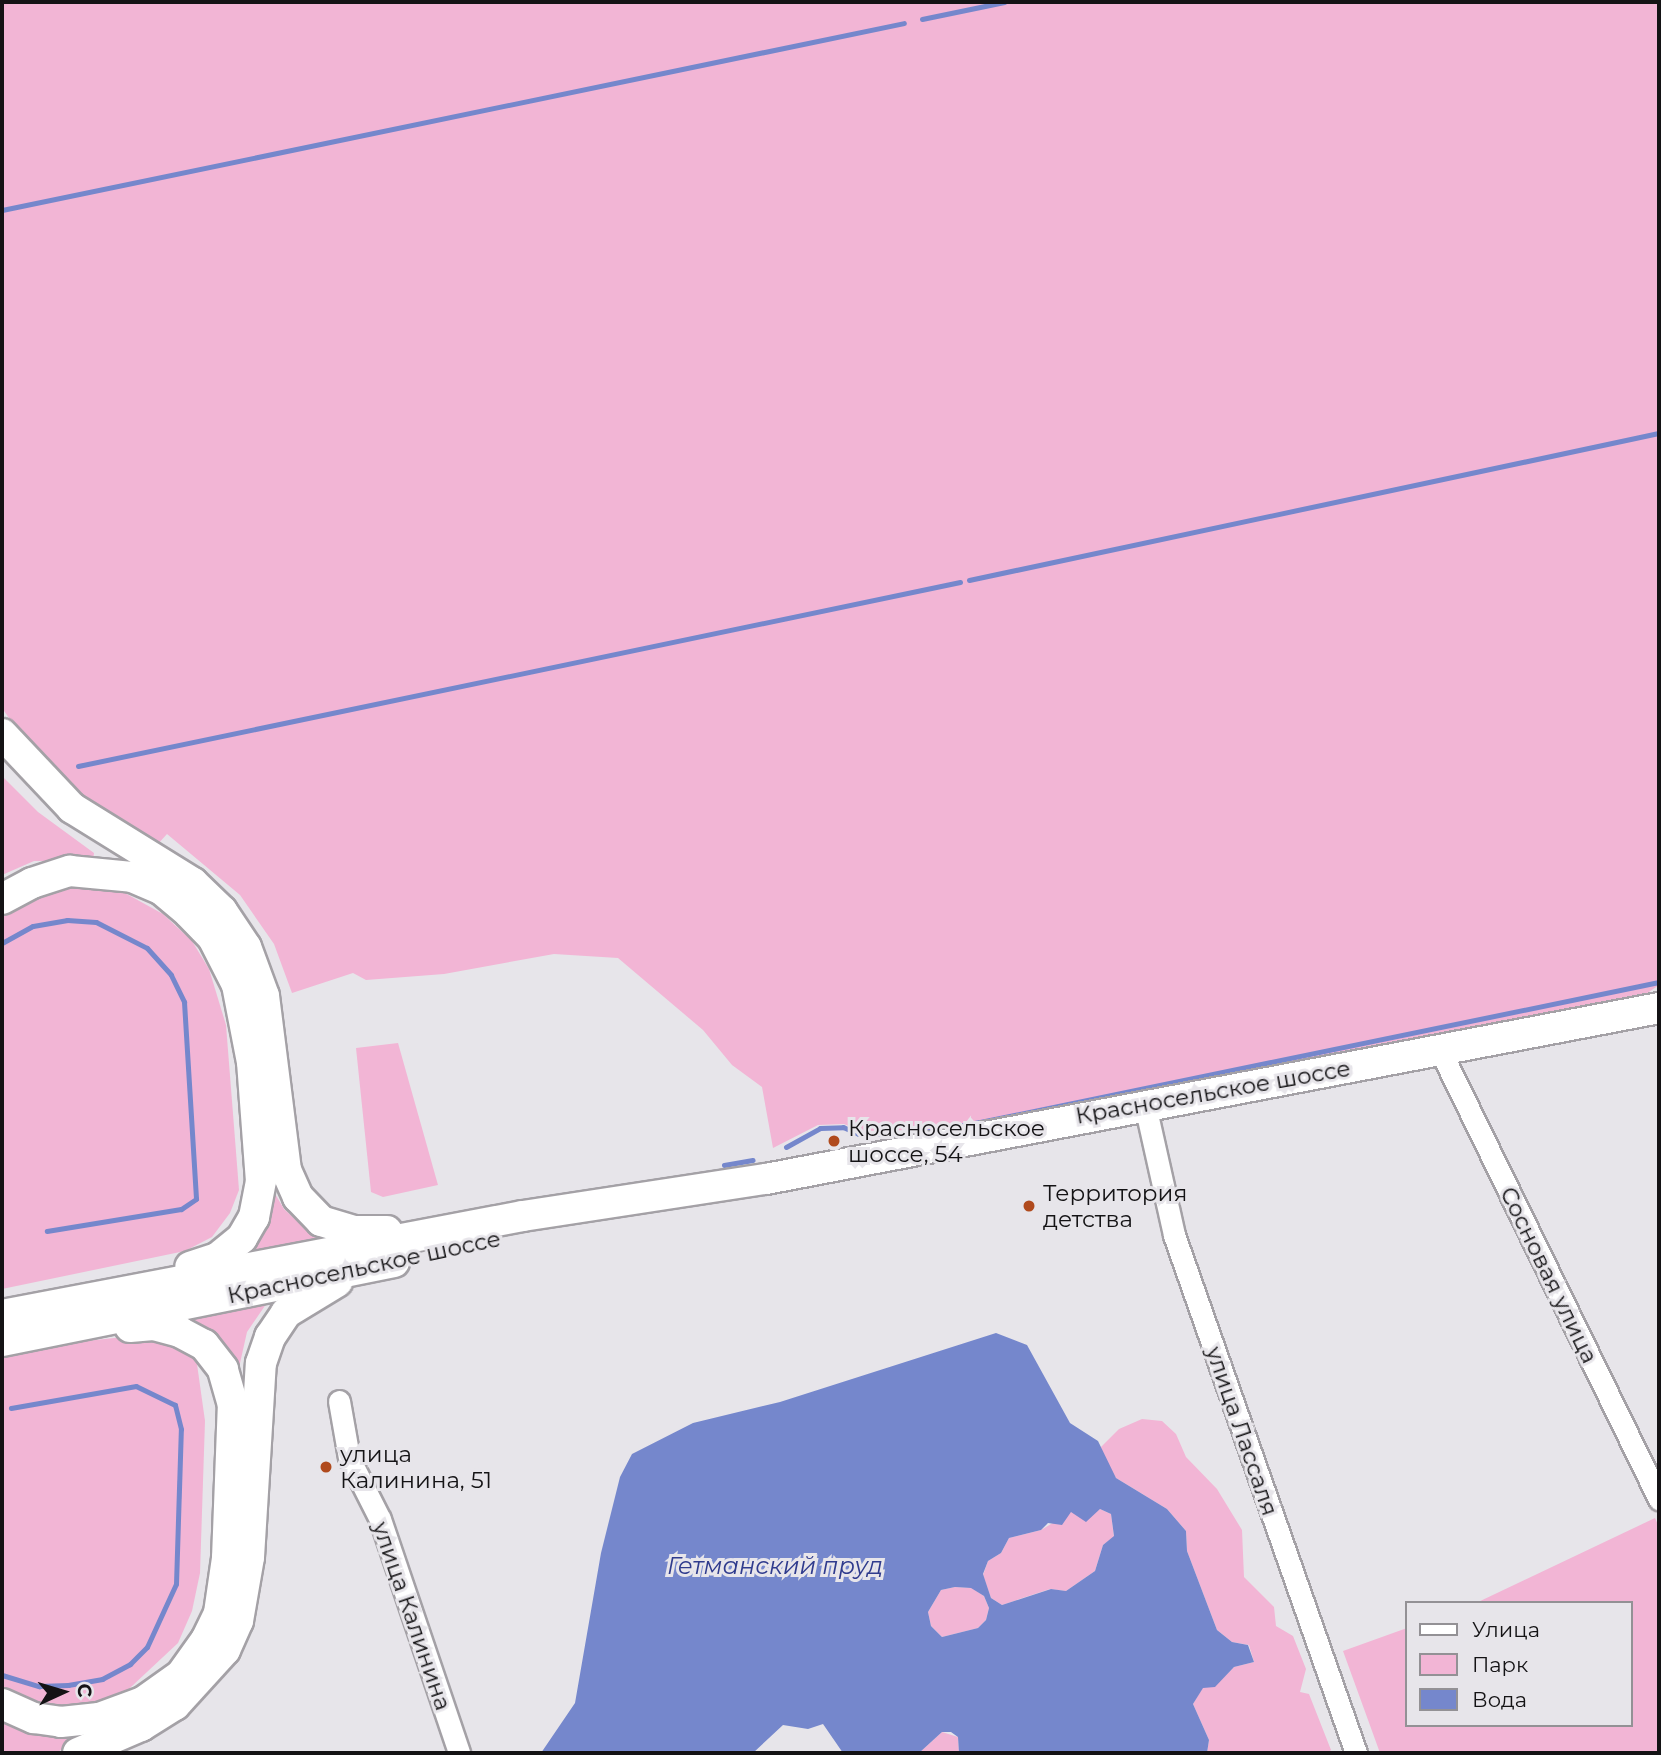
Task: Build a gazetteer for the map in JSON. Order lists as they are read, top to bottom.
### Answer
{
  "streets": {
    "main road": ["Красносельское шоссе"],
    "street": ["Сосновая улица", "улица Лассаля", "улица Калинина"]
  },
  "crossings": [
    ["Красносельское шоссе", "Сосновая улица"],
    ["Красносельское шоссе", "улица Лассаля"]
  ],
  "water": ["Гетманский пруд"],
  "places": ["Красносельское шоссе, 54", "Территория детства", "улица Калинина, 51"],
  "legend": ["Улица", "Парк", "Вода"],
  "north": "right"
}
